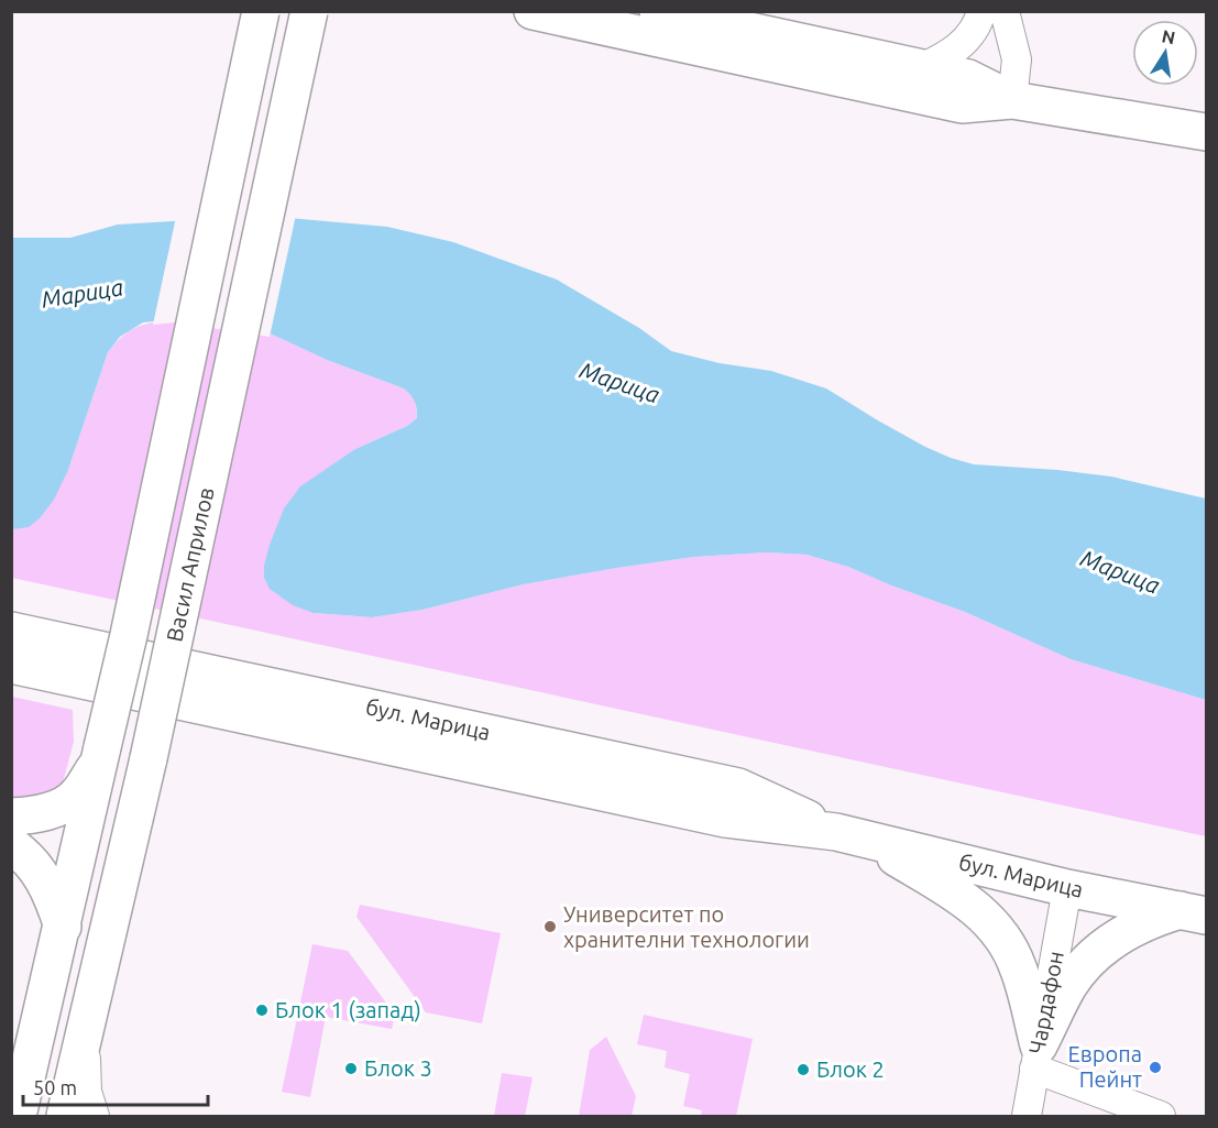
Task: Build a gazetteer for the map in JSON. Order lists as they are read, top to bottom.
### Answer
{
  "streets": {
    "street": ["Васил Априлов", "бул. Марица", "Чардафон"]
  },
  "crossings": [
    ["бул. Марица", "Чардафон"]
  ],
  "water": ["Марица"],
  "places": [
    "Университет по хранителни технологии",
    "Блок 1 (запад)",
    "Европа Пейнт",
    "Блок 3",
    "Блок 2"
  ],
  "scale_bar": "50 m",
  "north": "top"
}
